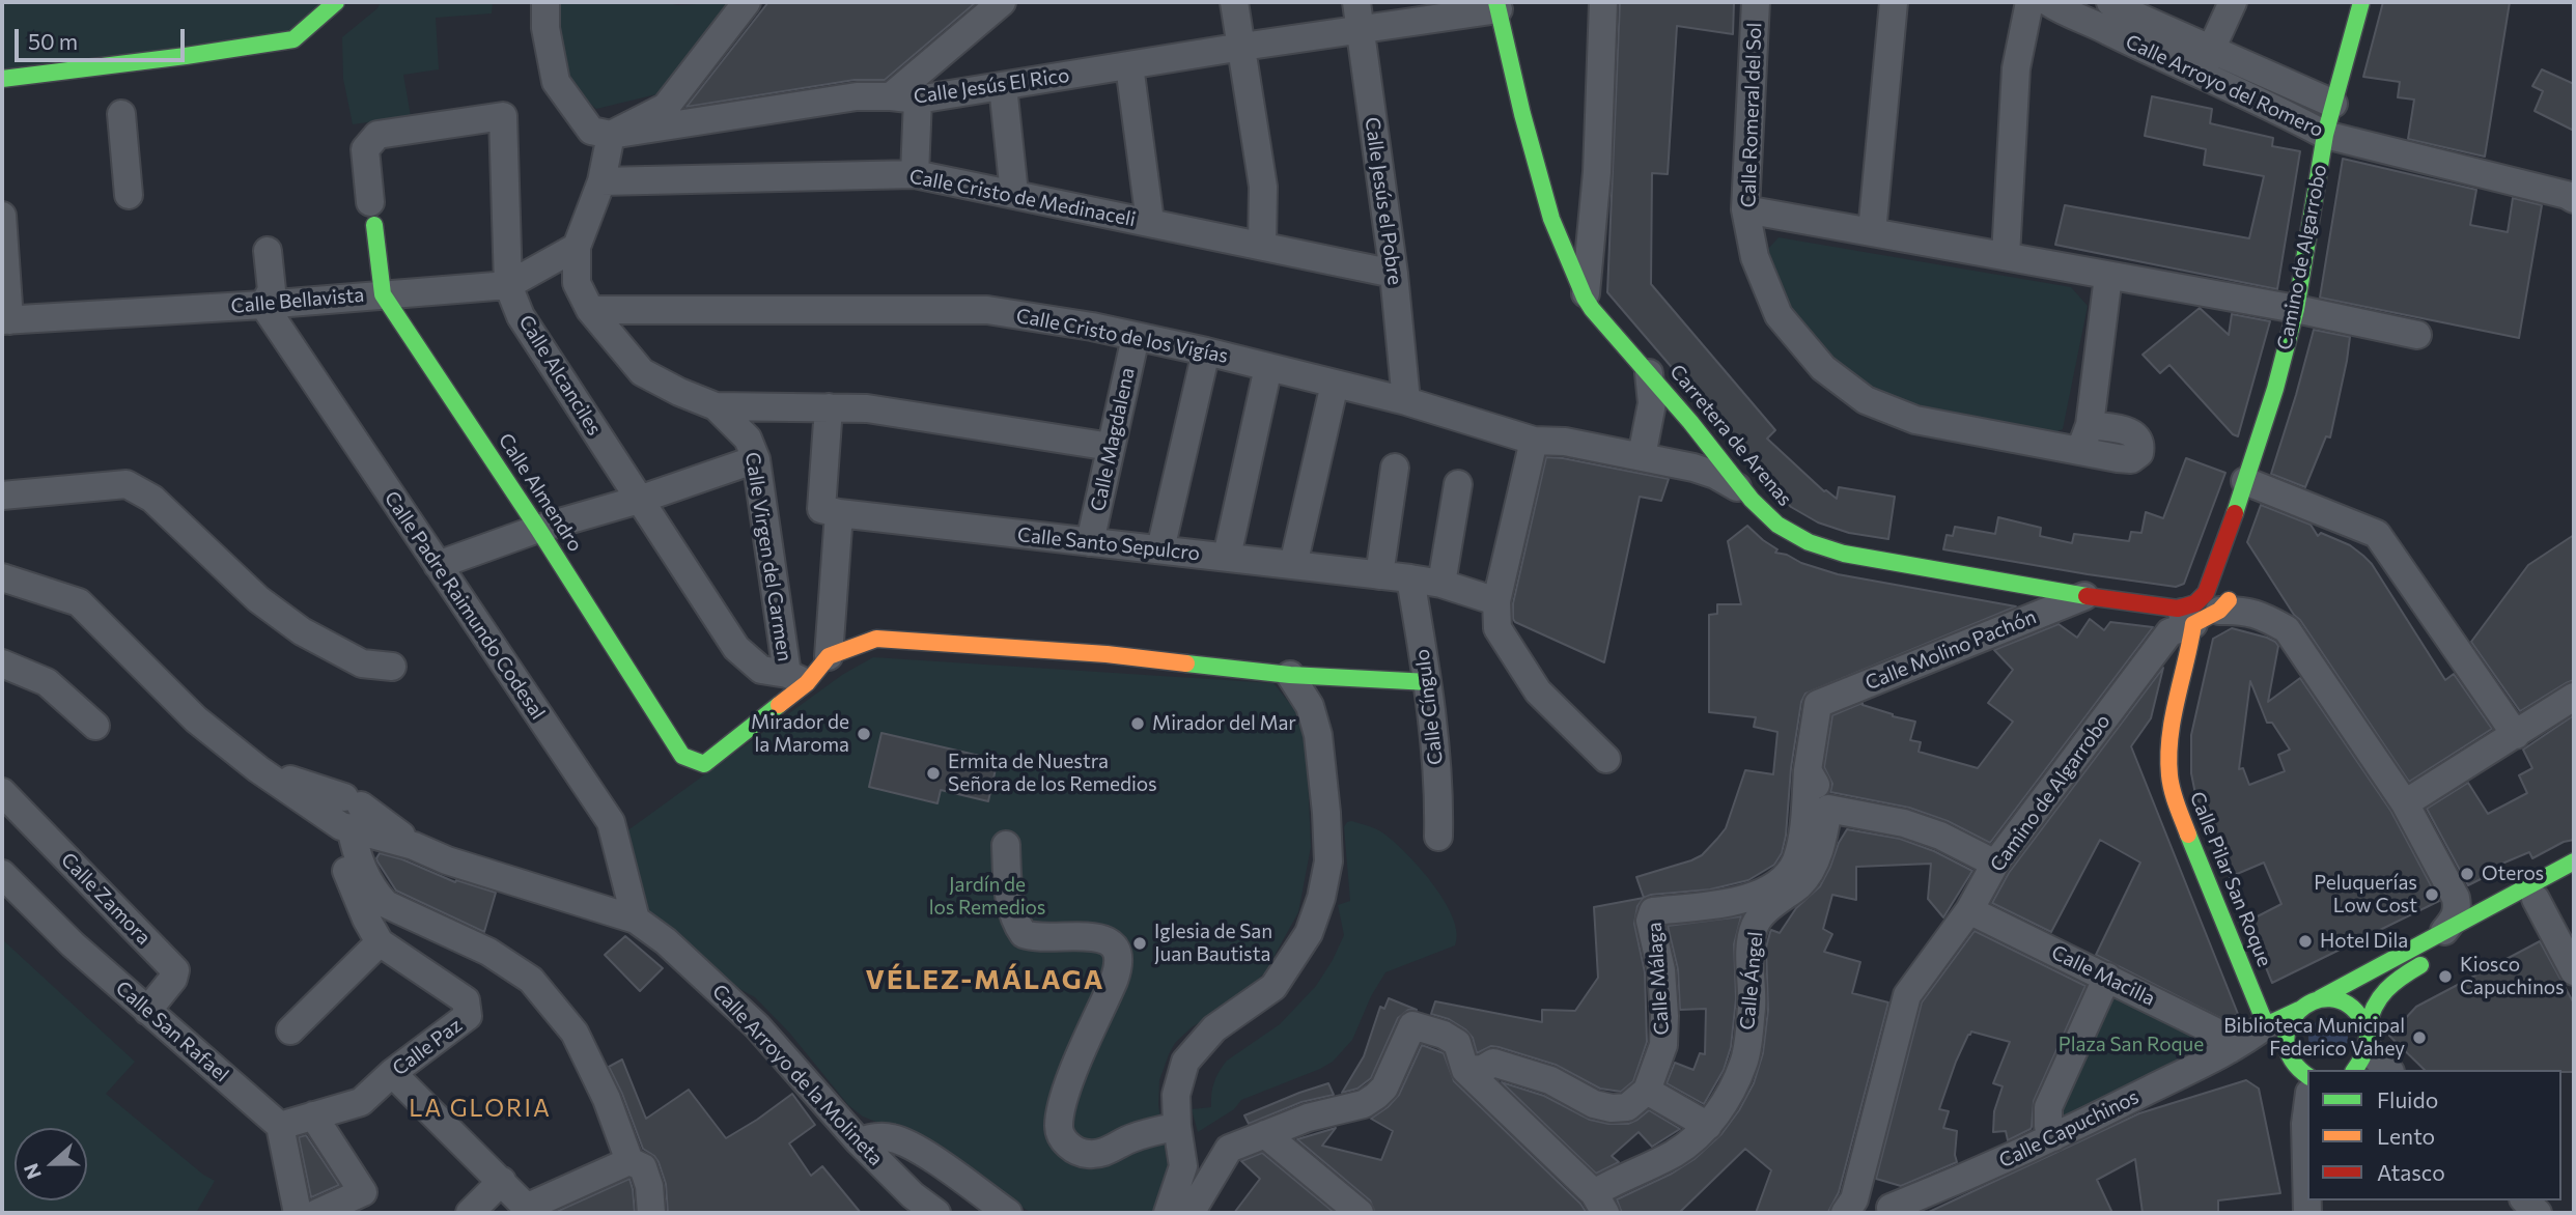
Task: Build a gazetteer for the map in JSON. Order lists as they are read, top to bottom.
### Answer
{
  "streets": {
    "street": [
      "Calle Jesús El Rico",
      "Calle Arroyo del Romero",
      "Calle Romeral del Sol",
      "Calle Cristo de Medinaceli",
      "Calle Jesús el Pobre",
      "Camino de Algarrobo",
      "Calle Bellavista",
      "Calle Cristo de los Vigías",
      "Calle Alcanciles",
      "Carretera de Arenas",
      "Calle Magdalena",
      "Calle Almendro",
      "Calle Santo Sepulcro",
      "Calle Virgen del Carmen",
      "Calle Padre Raimundo Codesal",
      "Calle Molino Pachón",
      "Calle Cíngulo",
      "Calle Pilar San Roque",
      "Calle Zamora",
      "Calle Macilla",
      "Calle Málaga",
      "Calle Ángel",
      "Calle San Rafael",
      "Calle Paz",
      "Calle Arroyo de la Molineta",
      "Calle Capuchinos"
    ]
  },
  "crossings": [
    ["Calle Jesús El Rico", "Calle Jesús el Pobre"],
    ["Calle Jesús El Rico", "Carretera de Arenas"],
    ["Calle Jesús El Rico", "Calle Virgen del Carmen"],
    ["Calle Arroyo del Romero", "Camino de Algarrobo"],
    ["Calle Cristo de Medinaceli", "Calle Jesús el Pobre"],
    ["Calle Cristo de Medinaceli", "Calle Virgen del Carmen"],
    ["Calle Jesús el Pobre", "Calle Cristo de los Vigías"],
    ["Camino de Algarrobo", "Carretera de Arenas"],
    ["Camino de Algarrobo", "Calle Pilar San Roque"],
    ["Camino de Algarrobo", "Calle Macilla"],
    ["Calle Bellavista", "Calle Alcanciles"],
    ["Calle Bellavista", "Calle Almendro"],
    ["Calle Bellavista", "Calle Virgen del Carmen"],
    ["Calle Bellavista", "Calle Padre Raimundo Codesal"],
    ["Calle Cristo de los Vigías", "Carretera de Arenas"],
    ["Calle Cristo de los Vigías", "Calle Magdalena"],
    ["Calle Cristo de los Vigías", "Calle Virgen del Carmen"],
    ["Calle Alcanciles", "Calle Almendro"],
    ["Calle Alcanciles", "Calle Virgen del Carmen"],
    ["Carretera de Arenas", "Calle Molino Pachón"],
    ["Carretera de Arenas", "Calle Pilar San Roque"],
    ["Calle Magdalena", "Calle Santo Sepulcro"],
    ["Calle Almendro", "Calle Virgen del Carmen"],
    ["Calle Santo Sepulcro", "Calle Cíngulo"],
    ["Calle Padre Raimundo Codesal", "Calle Arroyo de la Molineta"],
    ["Calle Molino Pachón", "Calle Málaga"],
    ["Calle Pilar San Roque", "Calle Capuchinos"],
    ["Calle Zamora", "Calle San Rafael"],
    ["Calle Macilla", "Calle Capuchinos"],
    ["Calle San Rafael", "Calle Paz"],
    ["Calle Paz", "Calle Arroyo de la Molineta"]
  ],
  "districts": ["VÉLEZ-MÁLAGA", "LA GLORIA"],
  "parks": ["Jardín de los Remedios", "Plaza San Roque"],
  "places": [
    "Mirador del Mar",
    "Mirador de la Maroma",
    "Ermita de Nuestra Señora de los Remedios",
    "Oteros",
    "Peluquerías Low Cost",
    "Hotel Dila",
    "Iglesia de San Juan Bautista",
    "Kiosco Capuchinos",
    "Biblioteca Municipal Federico Vahey"
  ],
  "legend": ["Fluido", "Lento", "Atasco"],
  "scale_bar": "50 m",
  "north": "left"
}
